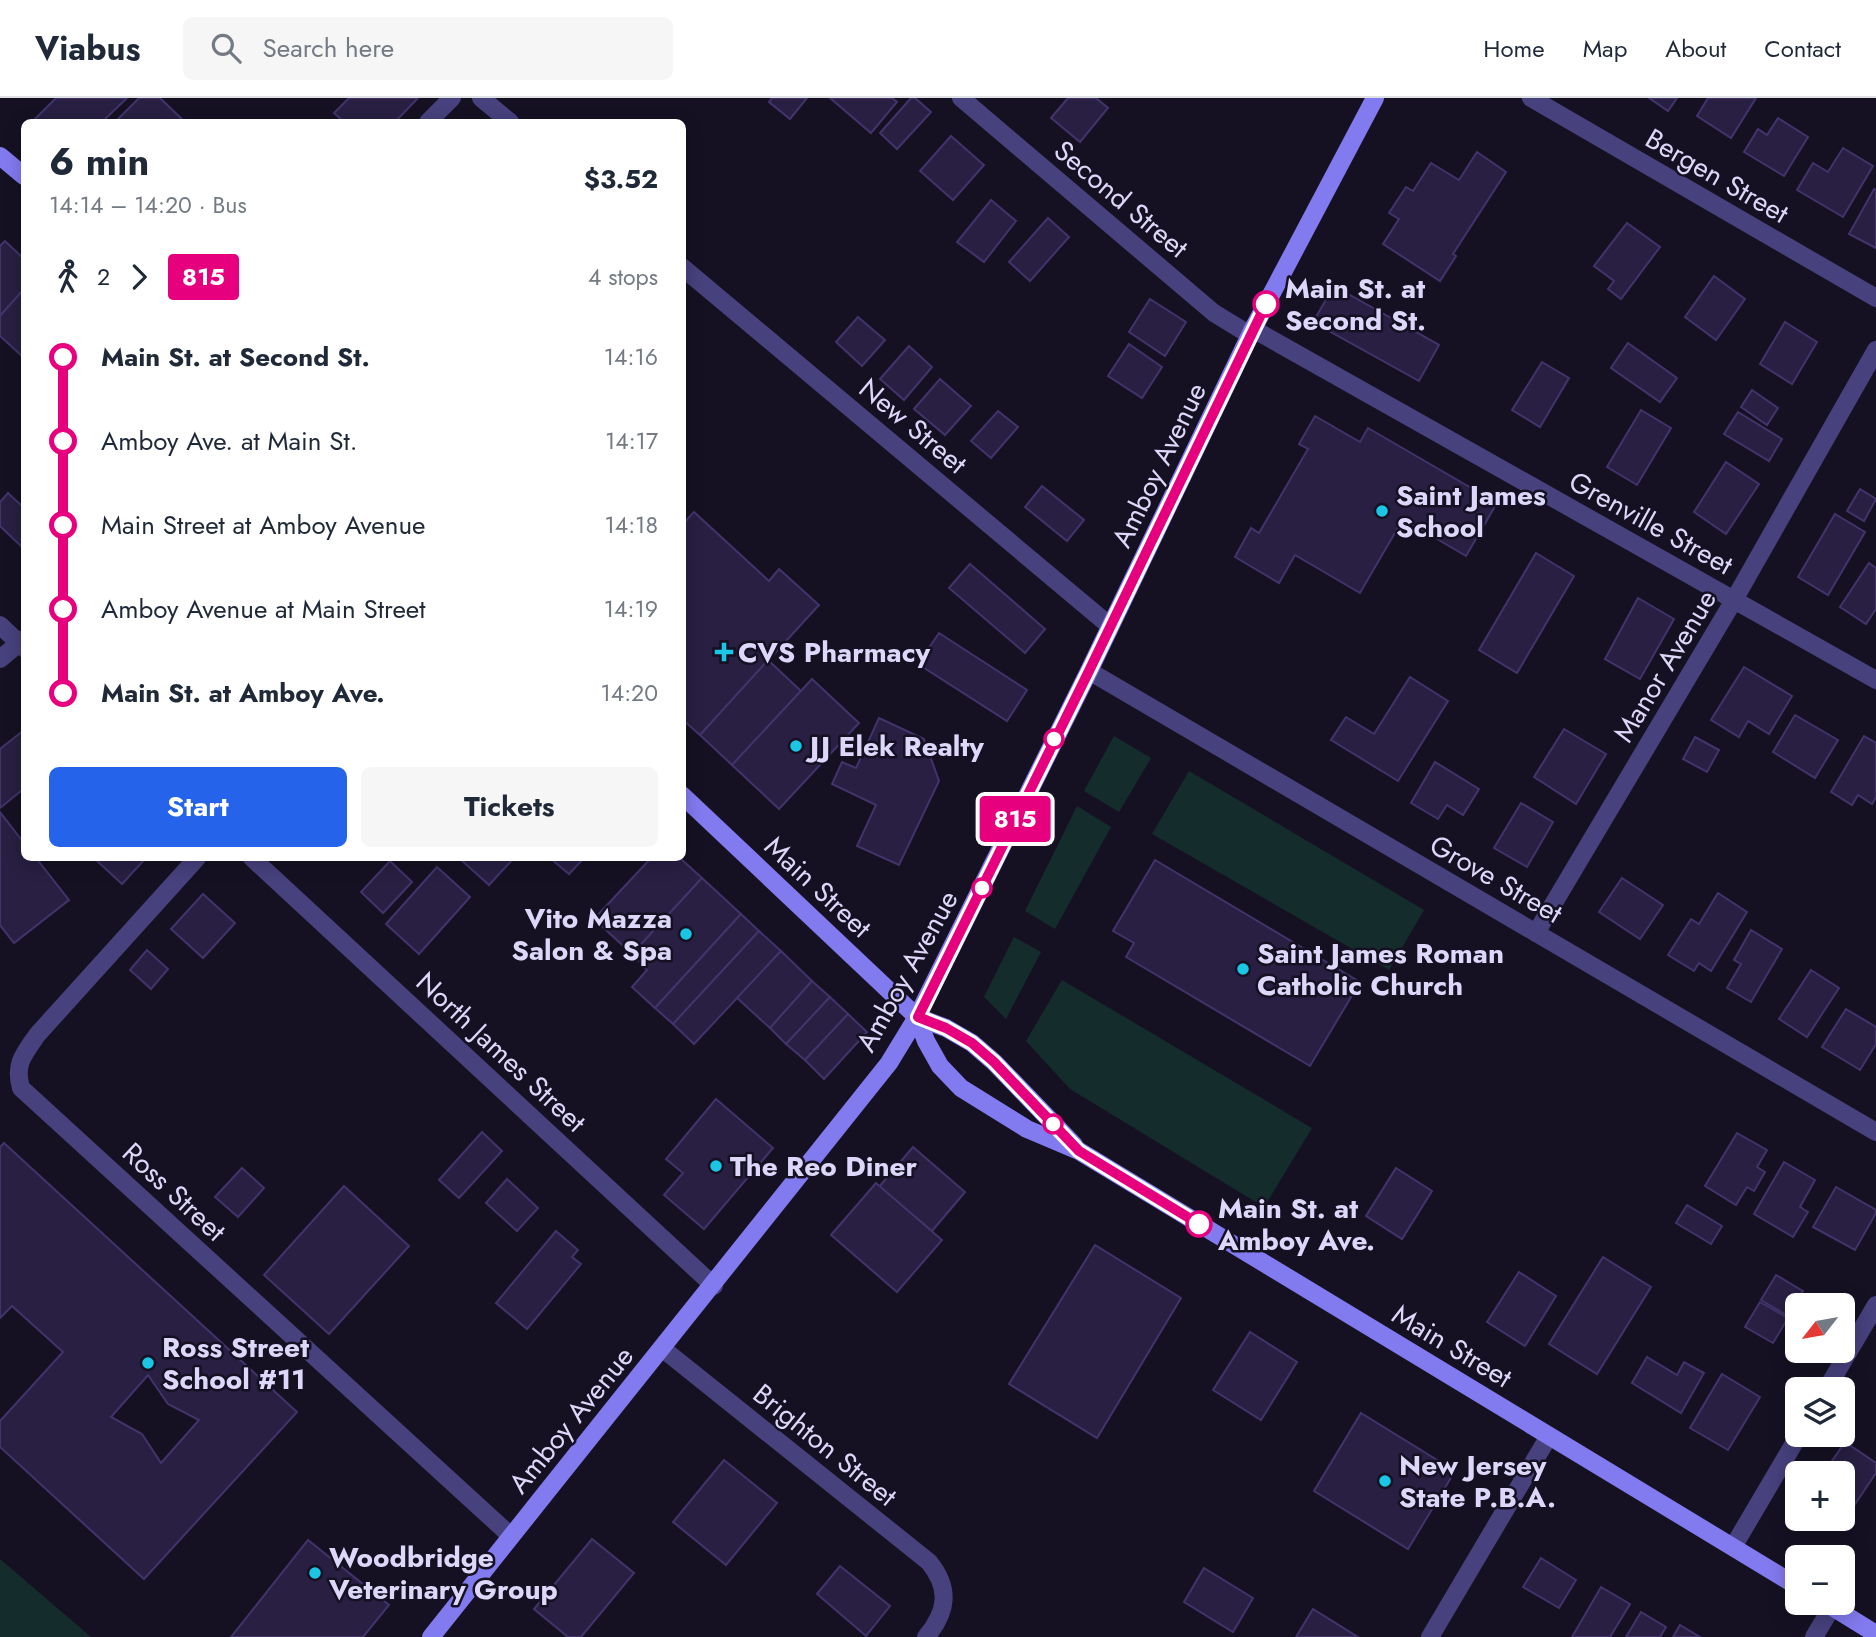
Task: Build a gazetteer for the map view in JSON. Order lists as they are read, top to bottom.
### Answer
{
  "streets": {
    "main road": ["Amboy Avenue", "Main Street"],
    "street": [
      "Bergen Street",
      "Second Street",
      "New Street",
      "Grenville Street",
      "Manor Avenue",
      "Grove Street",
      "North James Street",
      "Ross Street",
      "Brighton Street"
    ]
  },
  "crossings": [
    ["Second Street", "Amboy Avenue"],
    ["Second Street", "Grenville Street"],
    ["New Street", "Amboy Avenue"],
    ["Amboy Avenue", "Grenville Street"],
    ["Amboy Avenue", "Grove Street"],
    ["Amboy Avenue", "Main Street"],
    ["Amboy Avenue", "North James Street"],
    ["Amboy Avenue", "Ross Street"],
    ["Amboy Avenue", "Brighton Street"],
    ["Grenville Street", "Manor Avenue"],
    ["Manor Avenue", "Grove Street"]
  ],
  "places": {
    "other": [
      "Main St. at Second St.",
      "Saint James School",
      "JJ Elek Realty",
      "Vito Mazza Salon & Spa",
      "Saint James Roman Catholic Church",
      "The Reo Diner",
      "Main St. at Amboy Ave.",
      "Ross Street School #11",
      "New Jersey State P.B.A.",
      "Woodbridge Veterinary Group"
    ],
    "health": ["CVS Pharmacy"]
  },
  "lines": ["bus line 815"],
  "north": "bottom left",
  "page": {
    "header": "Viabus",
    "search": "Search here",
    "nav": [
      "Home",
      "Map",
      "About",
      "Contact"
    ],
    "on_map": "815",
    "heading": ["6 min", "14:14 – 14:20 · Bus", "$3.52"],
    "legs": ["2", "815", "4 stops"],
    "list": [
      {
        "name": "Main St. at Second St.",
        "value": "14:16"
      },
      {
        "name": "Amboy Ave. at Main St.",
        "value": "14:17"
      },
      {
        "name": "Main Street at Amboy Avenue",
        "value": "14:18"
      },
      {
        "name": "Amboy Avenue at Main Street",
        "value": "14:19"
      },
      {
        "name": "Main St. at Amboy Ave.",
        "value": "14:20"
      }
    ],
    "buttons": ["Start", "Tickets"],
    "map_buttons": ["+", "−"]
  }
}
